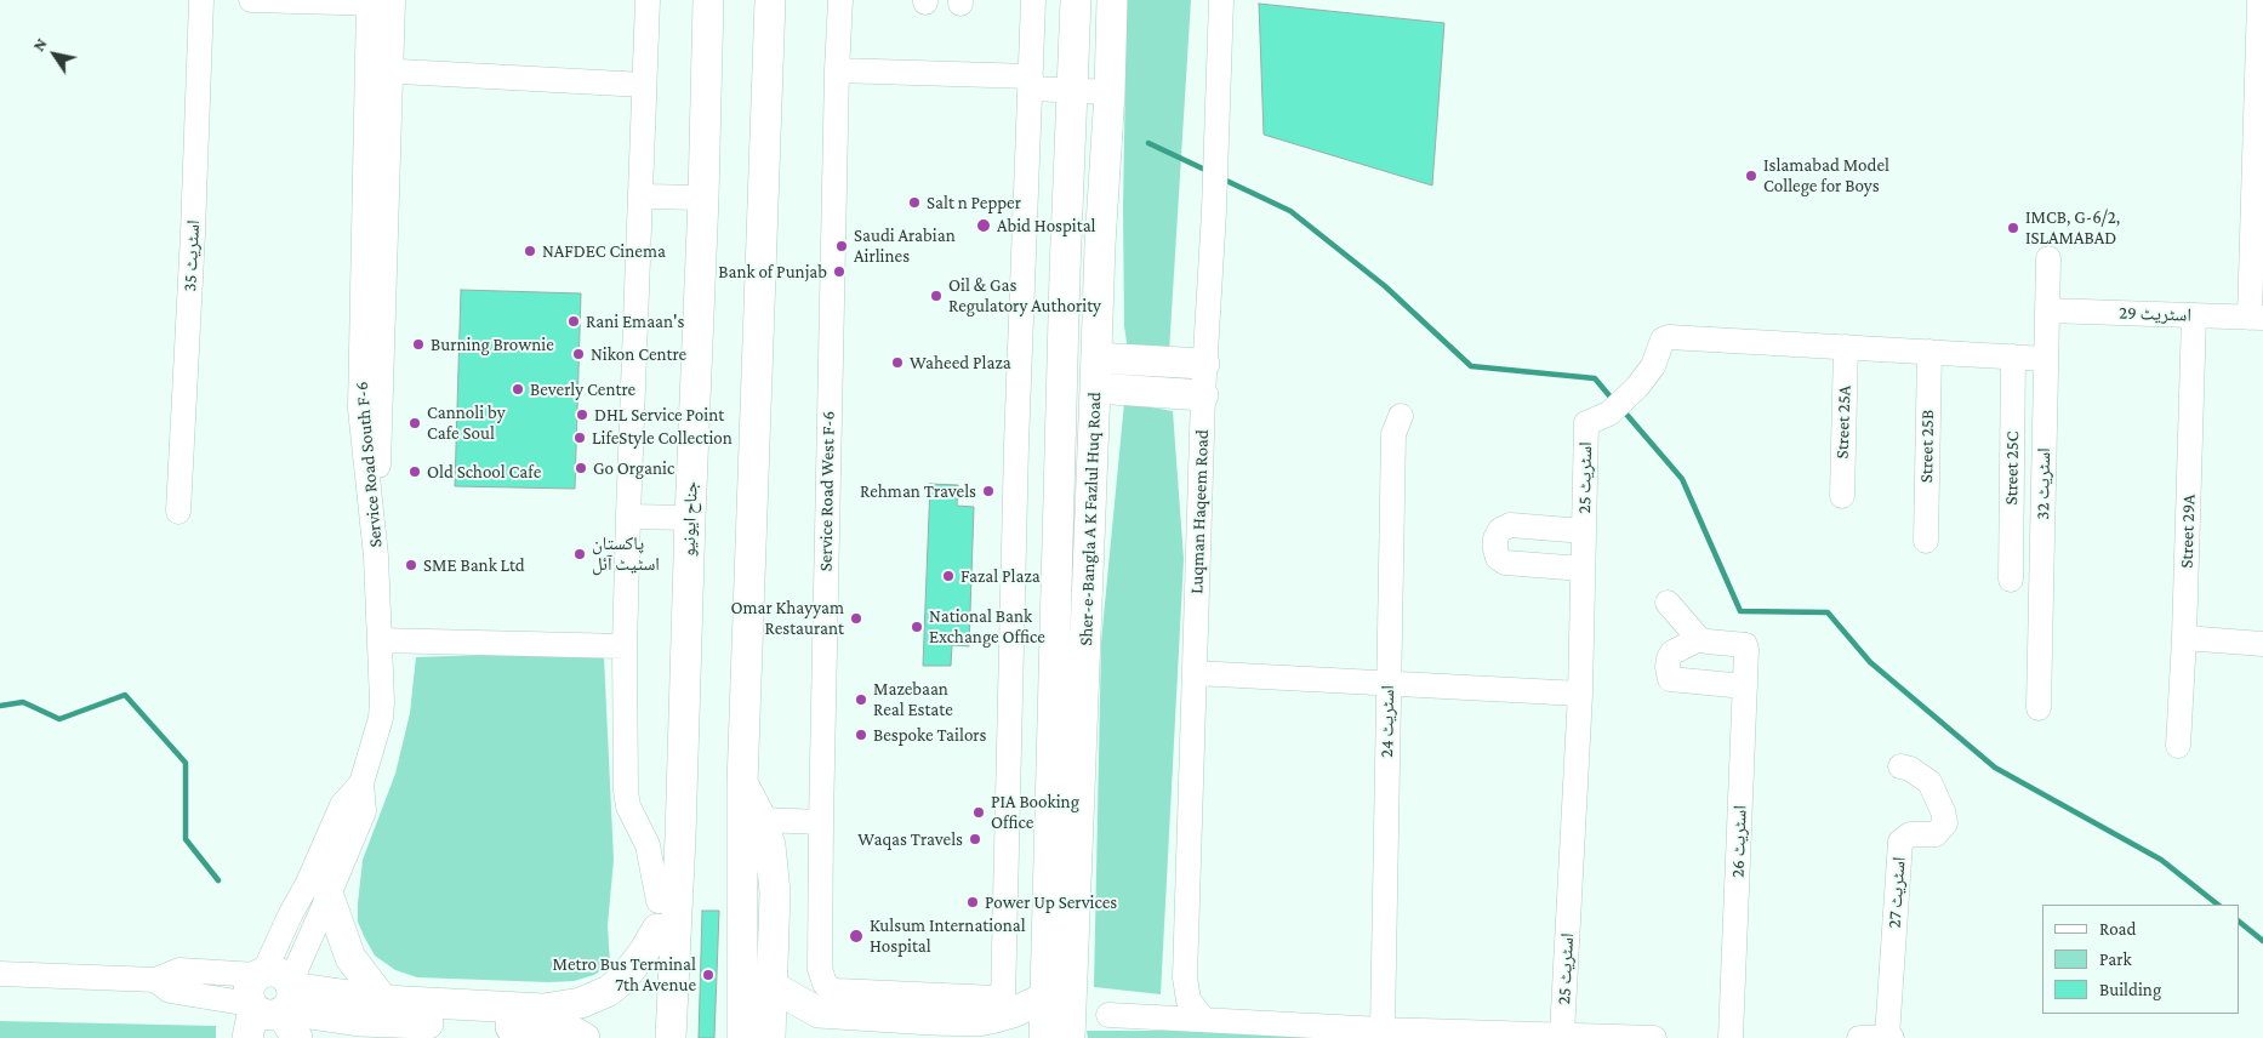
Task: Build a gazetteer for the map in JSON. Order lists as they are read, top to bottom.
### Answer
{
  "streets": {
    "main road": ["جناح ایونیو", "Sher-e-Bangla A K Fazlul Huq Road"],
    "street": [
      "اسٹریٹ 35",
      "اسٹریٹ 29",
      "Street 25A",
      "Street 25B",
      "Service Road South F-6",
      "Street 25C",
      "اسٹریٹ 25",
      "اسٹریٹ 32",
      "Service Road West F-6",
      "Luqman Haqeem Road",
      "Street 29A",
      "اسٹریٹ 24",
      "اسٹریٹ 26",
      "اسٹریٹ 27"
    ]
  },
  "crossings": [
    ["اسٹریٹ 29", "اسٹریٹ 32"],
    ["اسٹریٹ 29", "Street 29A"],
    ["Street 25A", "اسٹریٹ 25"],
    ["Street 25B", "اسٹریٹ 25"],
    ["Street 25C", "اسٹریٹ 25"],
    ["اسٹریٹ 25", "اسٹریٹ 32"]
  ],
  "places": [
    "Islamabad Model College for Boys",
    "Salt n Pepper",
    "Abid Hospital",
    "IMCB, G-6/2, ISLAMABAD",
    "Saudi Arabian Airlines",
    "NAFDEC Cinema",
    "Bank of Punjab",
    "Oil & Gas Regulatory Authority",
    "Rani Emaan's",
    "Burning Brownie",
    "Nikon Centre",
    "Waheed Plaza",
    "Beverly Centre",
    "DHL Service Point",
    "Cannoli by Cafe Soul",
    "LifeStyle Collection",
    "Go Organic",
    "Old School Cafe",
    "Rehman Travels",
    "پاکستان اسٹیٹ آئل",
    "SME Bank Ltd",
    "Fazal Plaza",
    "Omar Khayyam Restaurant",
    "National Bank Exchange Office",
    "Mazebaan Real Estate",
    "Bespoke Tailors",
    "PIA Booking Office",
    "Waqas Travels",
    "Power Up Services",
    "Kulsum International Hospital",
    "Metro Bus Terminal 7th Avenue"
  ],
  "legend": ["Road", "Park", "Building"],
  "north": "top left"
}
